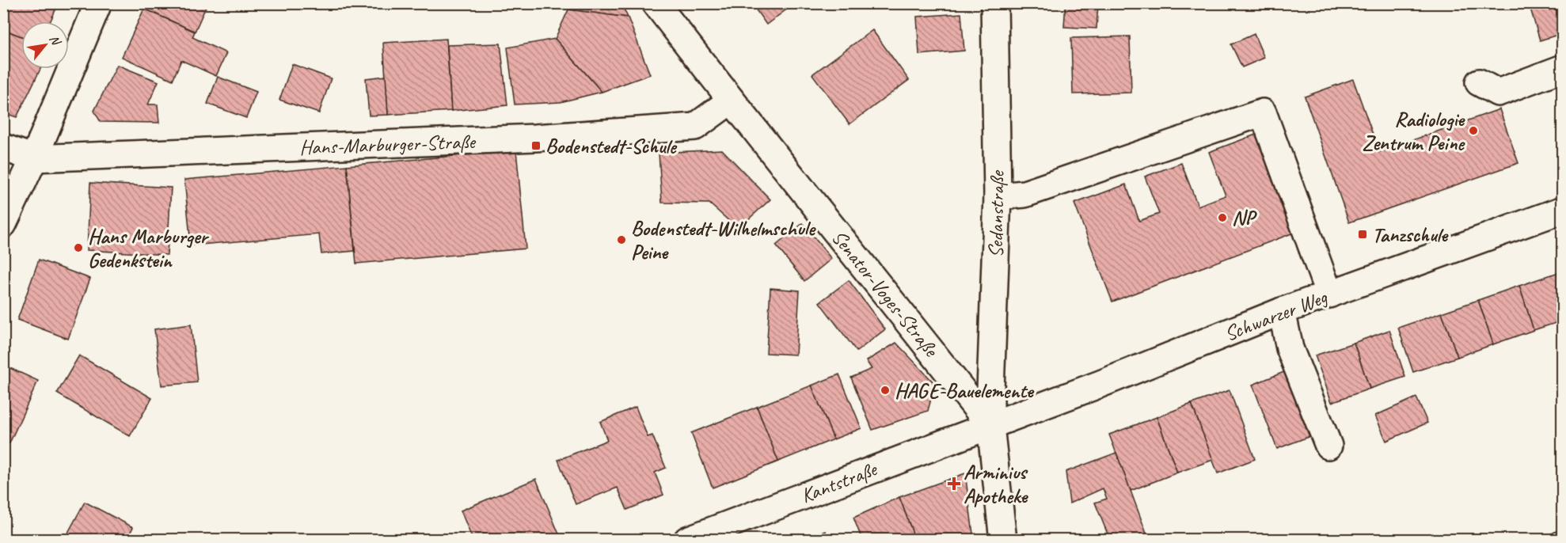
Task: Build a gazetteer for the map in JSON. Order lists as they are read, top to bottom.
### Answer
{
  "streets": {
    "street": [
      "Hans-Marburger-Straße",
      "Sedanstraße",
      "Senator-Voges-Straße",
      "Schwarzer Weg",
      "Kantstraße"
    ]
  },
  "crossings": [
    ["Hans-Marburger-Straße", "Senator-Voges-Straße"],
    ["Sedanstraße", "Senator-Voges-Straße"],
    ["Sedanstraße", "Schwarzer Weg"],
    ["Sedanstraße", "Kantstraße"],
    ["Senator-Voges-Straße", "Schwarzer Weg"],
    ["Senator-Voges-Straße", "Kantstraße"],
    ["Schwarzer Weg", "Kantstraße"]
  ],
  "places": {
    "other": [
      "Radiologie Zentrum Peine",
      "NP",
      "Bodenstedt-Wilhelmschule Peine",
      "Hans Marburger Gedenkstein",
      "HAGE-Bauelemente"
    ],
    "transit": ["Bodenstedt-Schule", "Tanzschule"],
    "health": ["Arminius Apotheke"]
  },
  "north": "top right"
}
